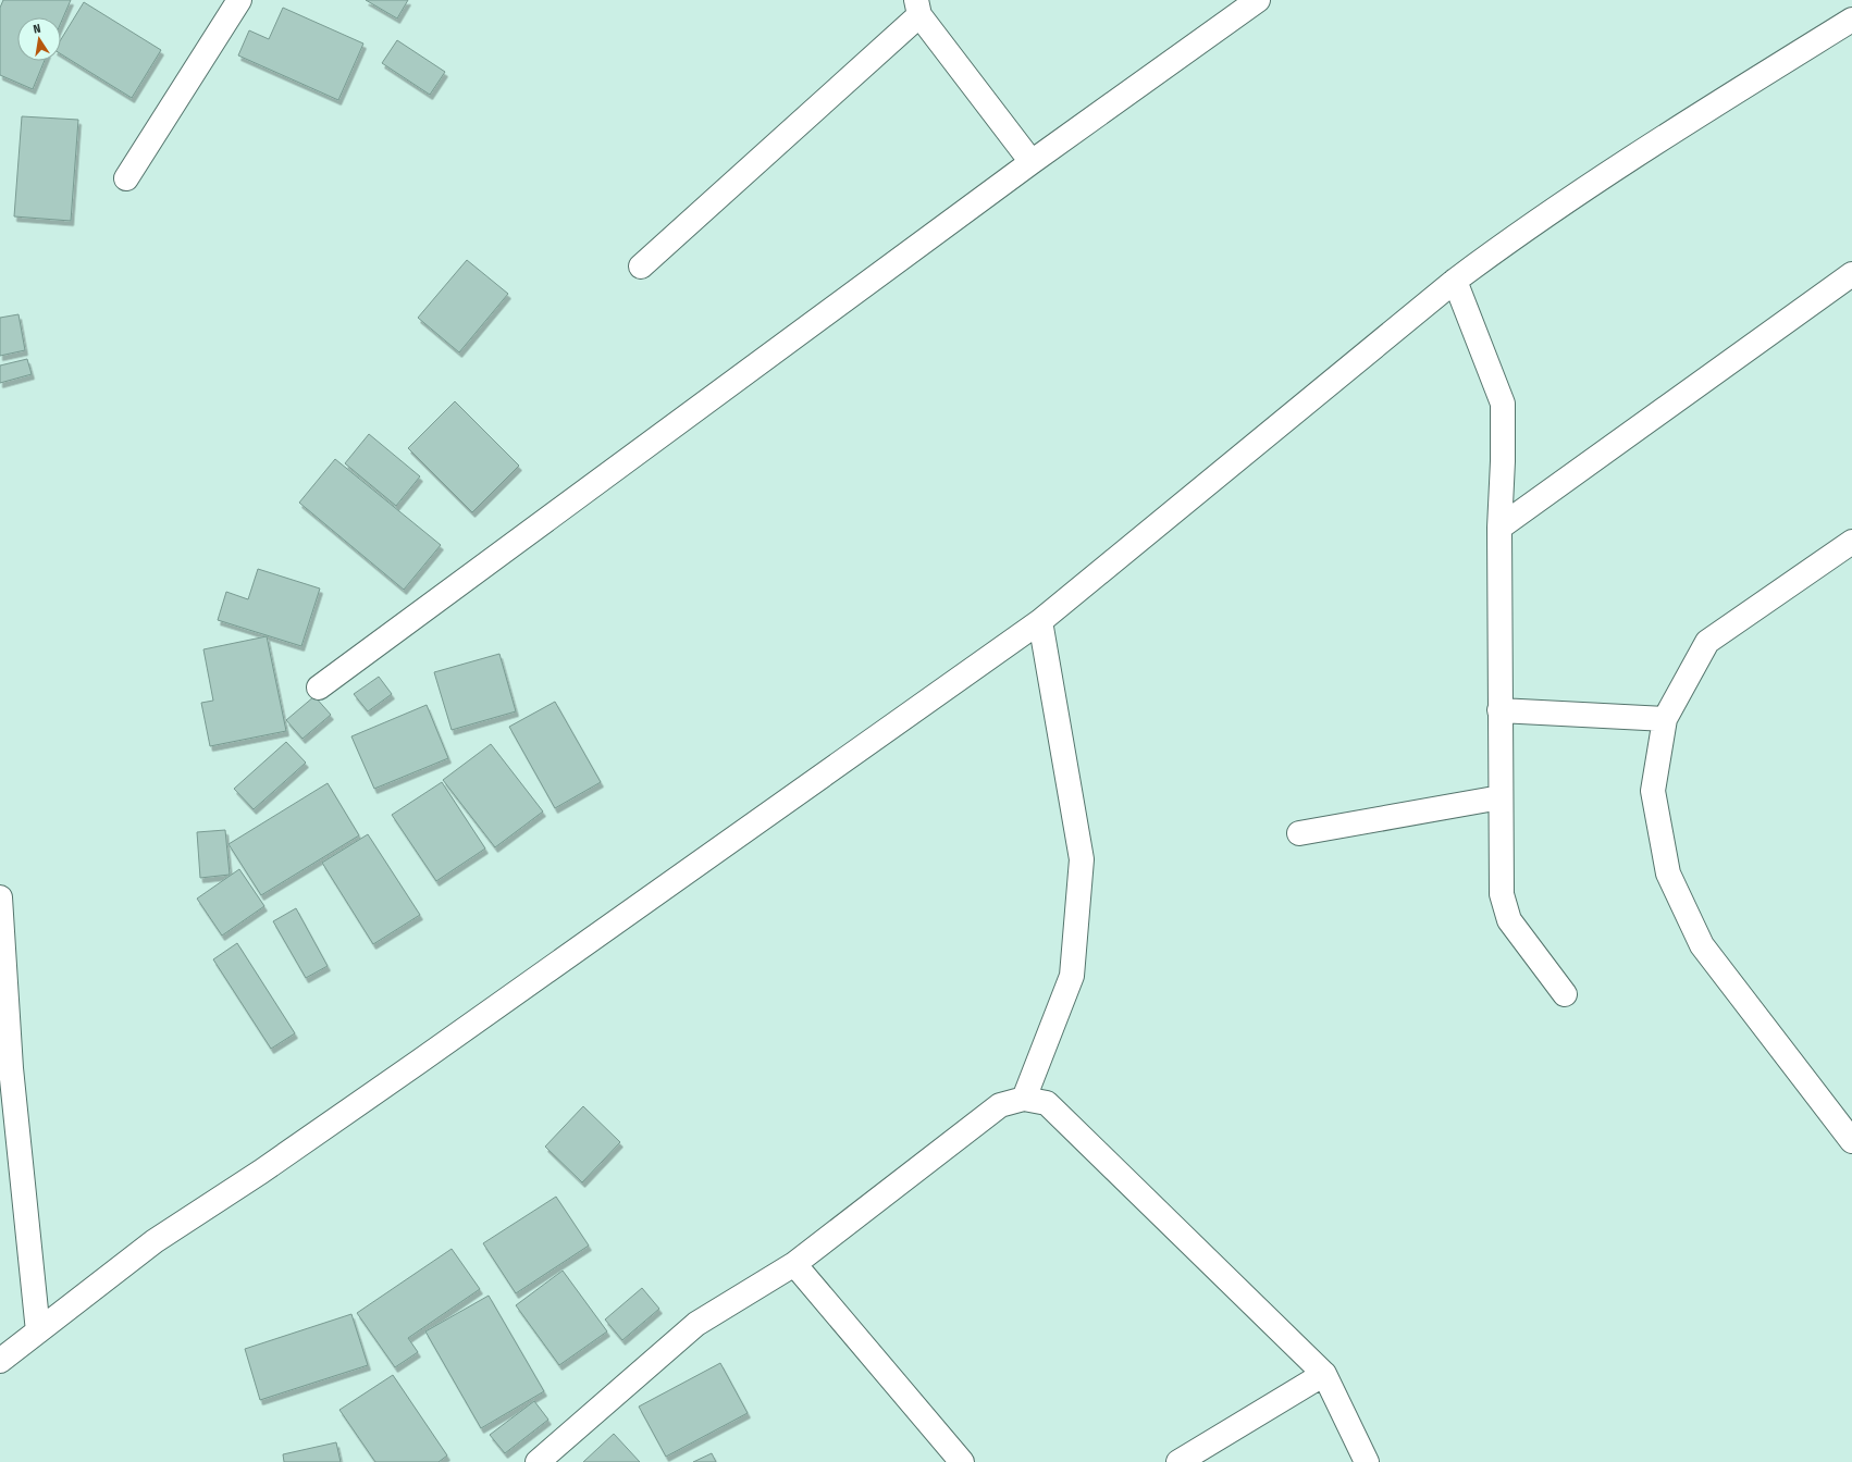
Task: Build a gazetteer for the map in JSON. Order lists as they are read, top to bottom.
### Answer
{
  "north": "top"
}
